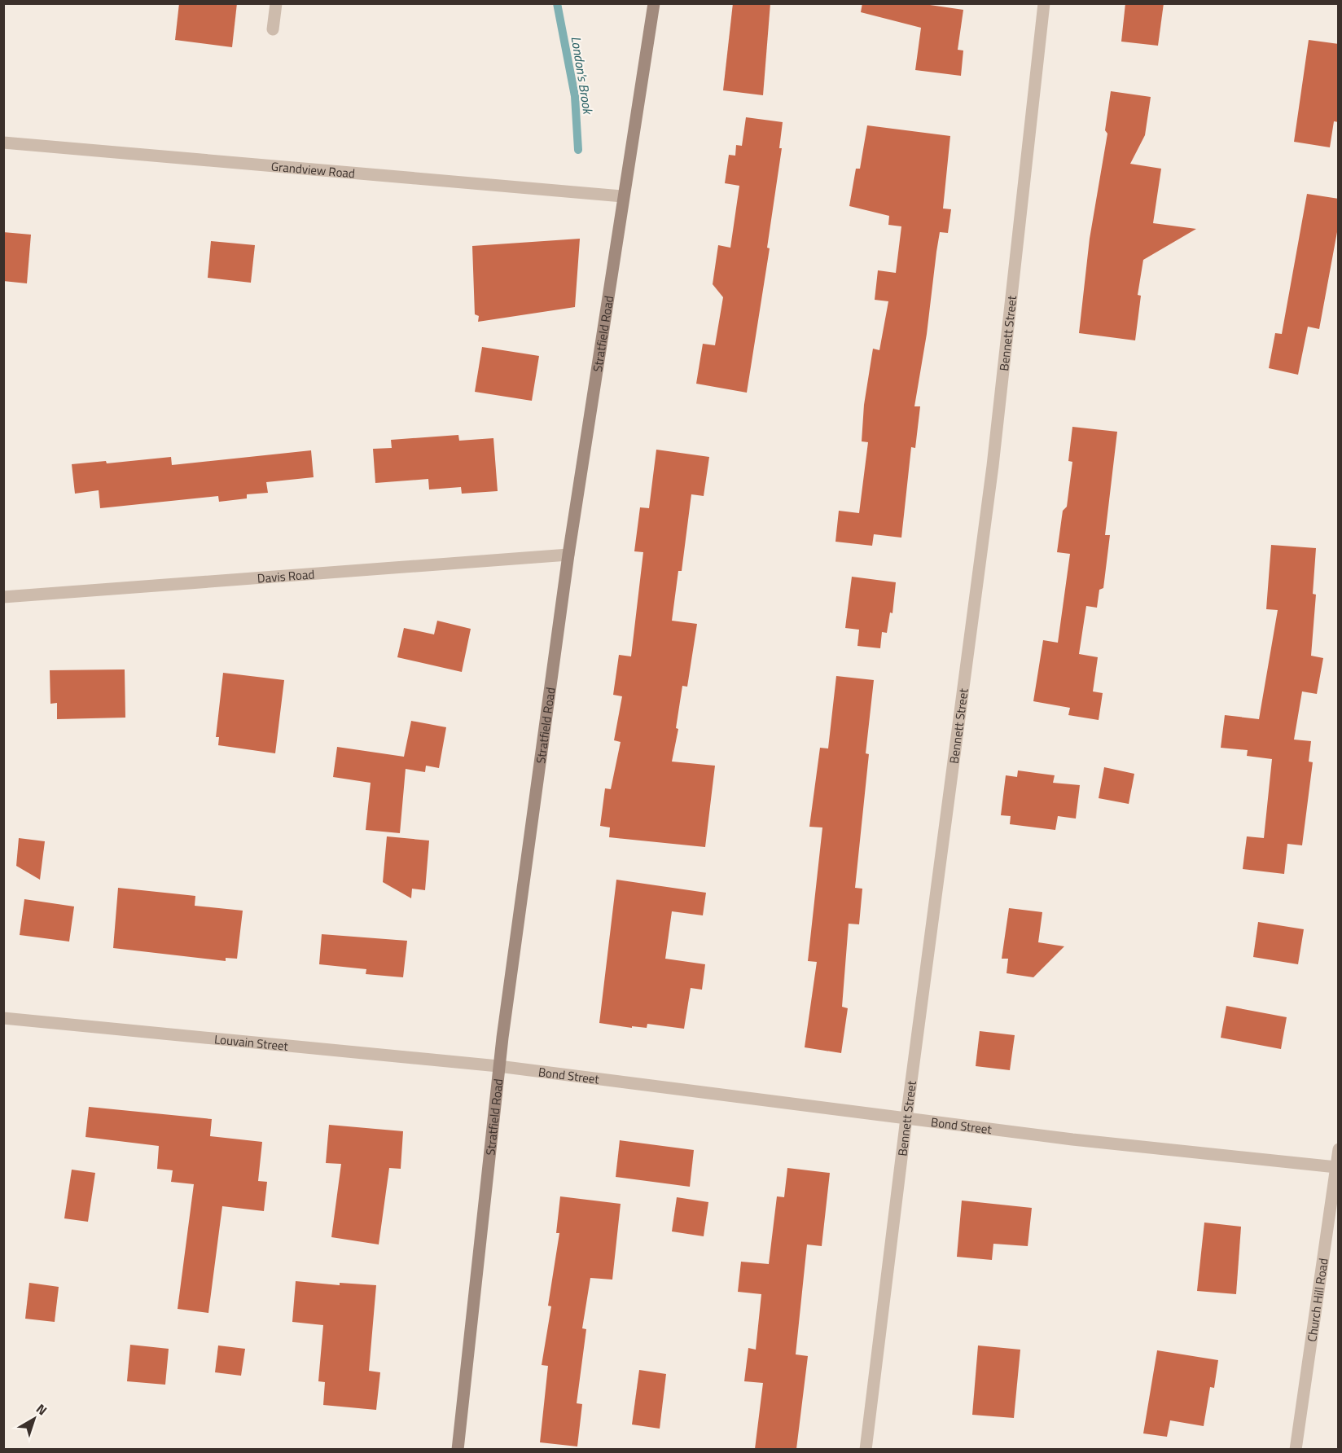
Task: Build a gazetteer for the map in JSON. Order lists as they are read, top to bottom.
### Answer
{
  "streets": {
    "main road": ["Stratfield Road"],
    "street": [
      "Grandview Road",
      "Bennett Street",
      "Davis Road",
      "Louvain Street",
      "Bond Street",
      "Church Hill Road"
    ]
  },
  "crossings": [
    ["Grandview Road", "Stratfield Road"],
    ["Stratfield Road", "Davis Road"],
    ["Stratfield Road", "Louvain Street"],
    ["Stratfield Road", "Bond Street"],
    ["Bennett Street", "Bond Street"],
    ["Louvain Street", "Bond Street"],
    ["Bond Street", "Church Hill Road"]
  ],
  "water": ["London's Brook"],
  "north": "top right"
}
